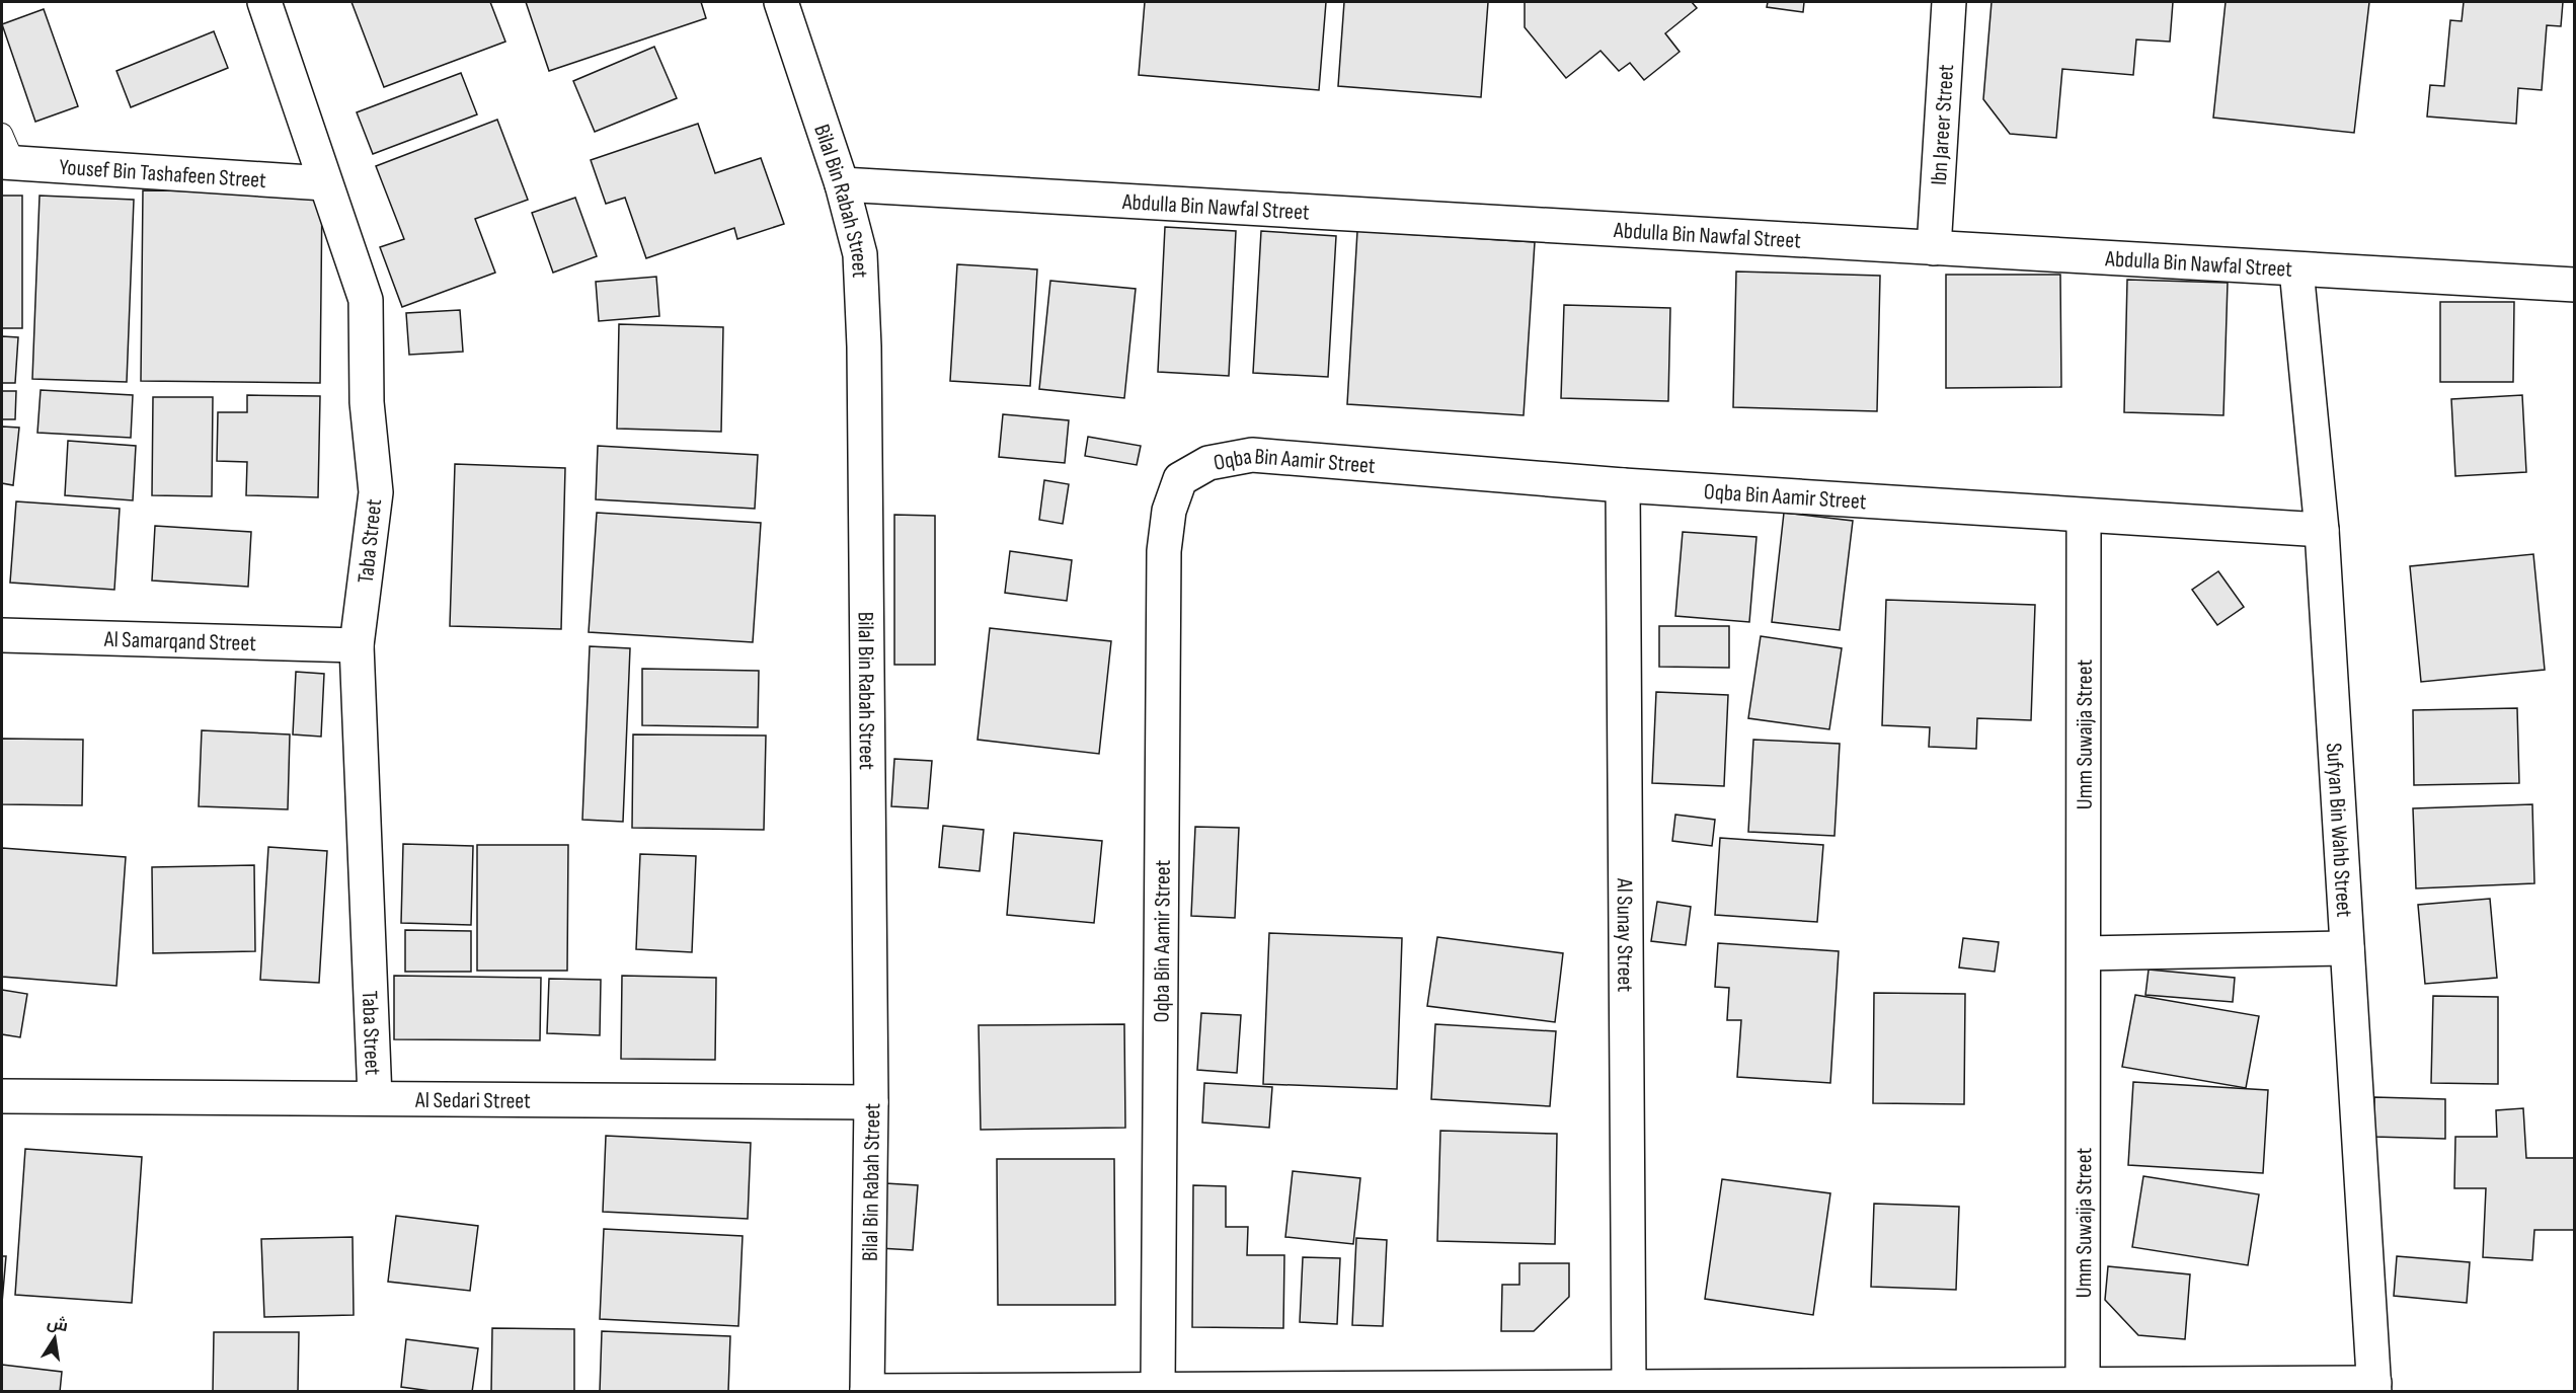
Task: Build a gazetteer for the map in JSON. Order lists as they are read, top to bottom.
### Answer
{
  "streets": {
    "street": [
      "Ibn Jareer Street",
      "Yousef Bin Tashafeen Street",
      "Bilal Bin Rabah Street",
      "Abdulla Bin Nawfal Street",
      "Oqba Bin Aamir Street",
      "Taba Street",
      "Al Samarqand Street",
      "Umm Suwaija Street",
      "Sufyan Bin Wahb Street",
      "Al Sunay Street",
      "Al Sedari Street"
    ]
  },
  "crossings": [
    ["Ibn Jareer Street", "Abdulla Bin Nawfal Street"],
    ["Yousef Bin Tashafeen Street", "Taba Street"],
    ["Bilal Bin Rabah Street", "Abdulla Bin Nawfal Street"],
    ["Bilal Bin Rabah Street", "Al Sedari Street"],
    ["Abdulla Bin Nawfal Street", "Sufyan Bin Wahb Street"],
    ["Oqba Bin Aamir Street", "Umm Suwaija Street"],
    ["Oqba Bin Aamir Street", "Sufyan Bin Wahb Street"],
    ["Oqba Bin Aamir Street", "Al Sunay Street"],
    ["Taba Street", "Al Samarqand Street"],
    ["Taba Street", "Al Sedari Street"]
  ],
  "north": "top"
}
